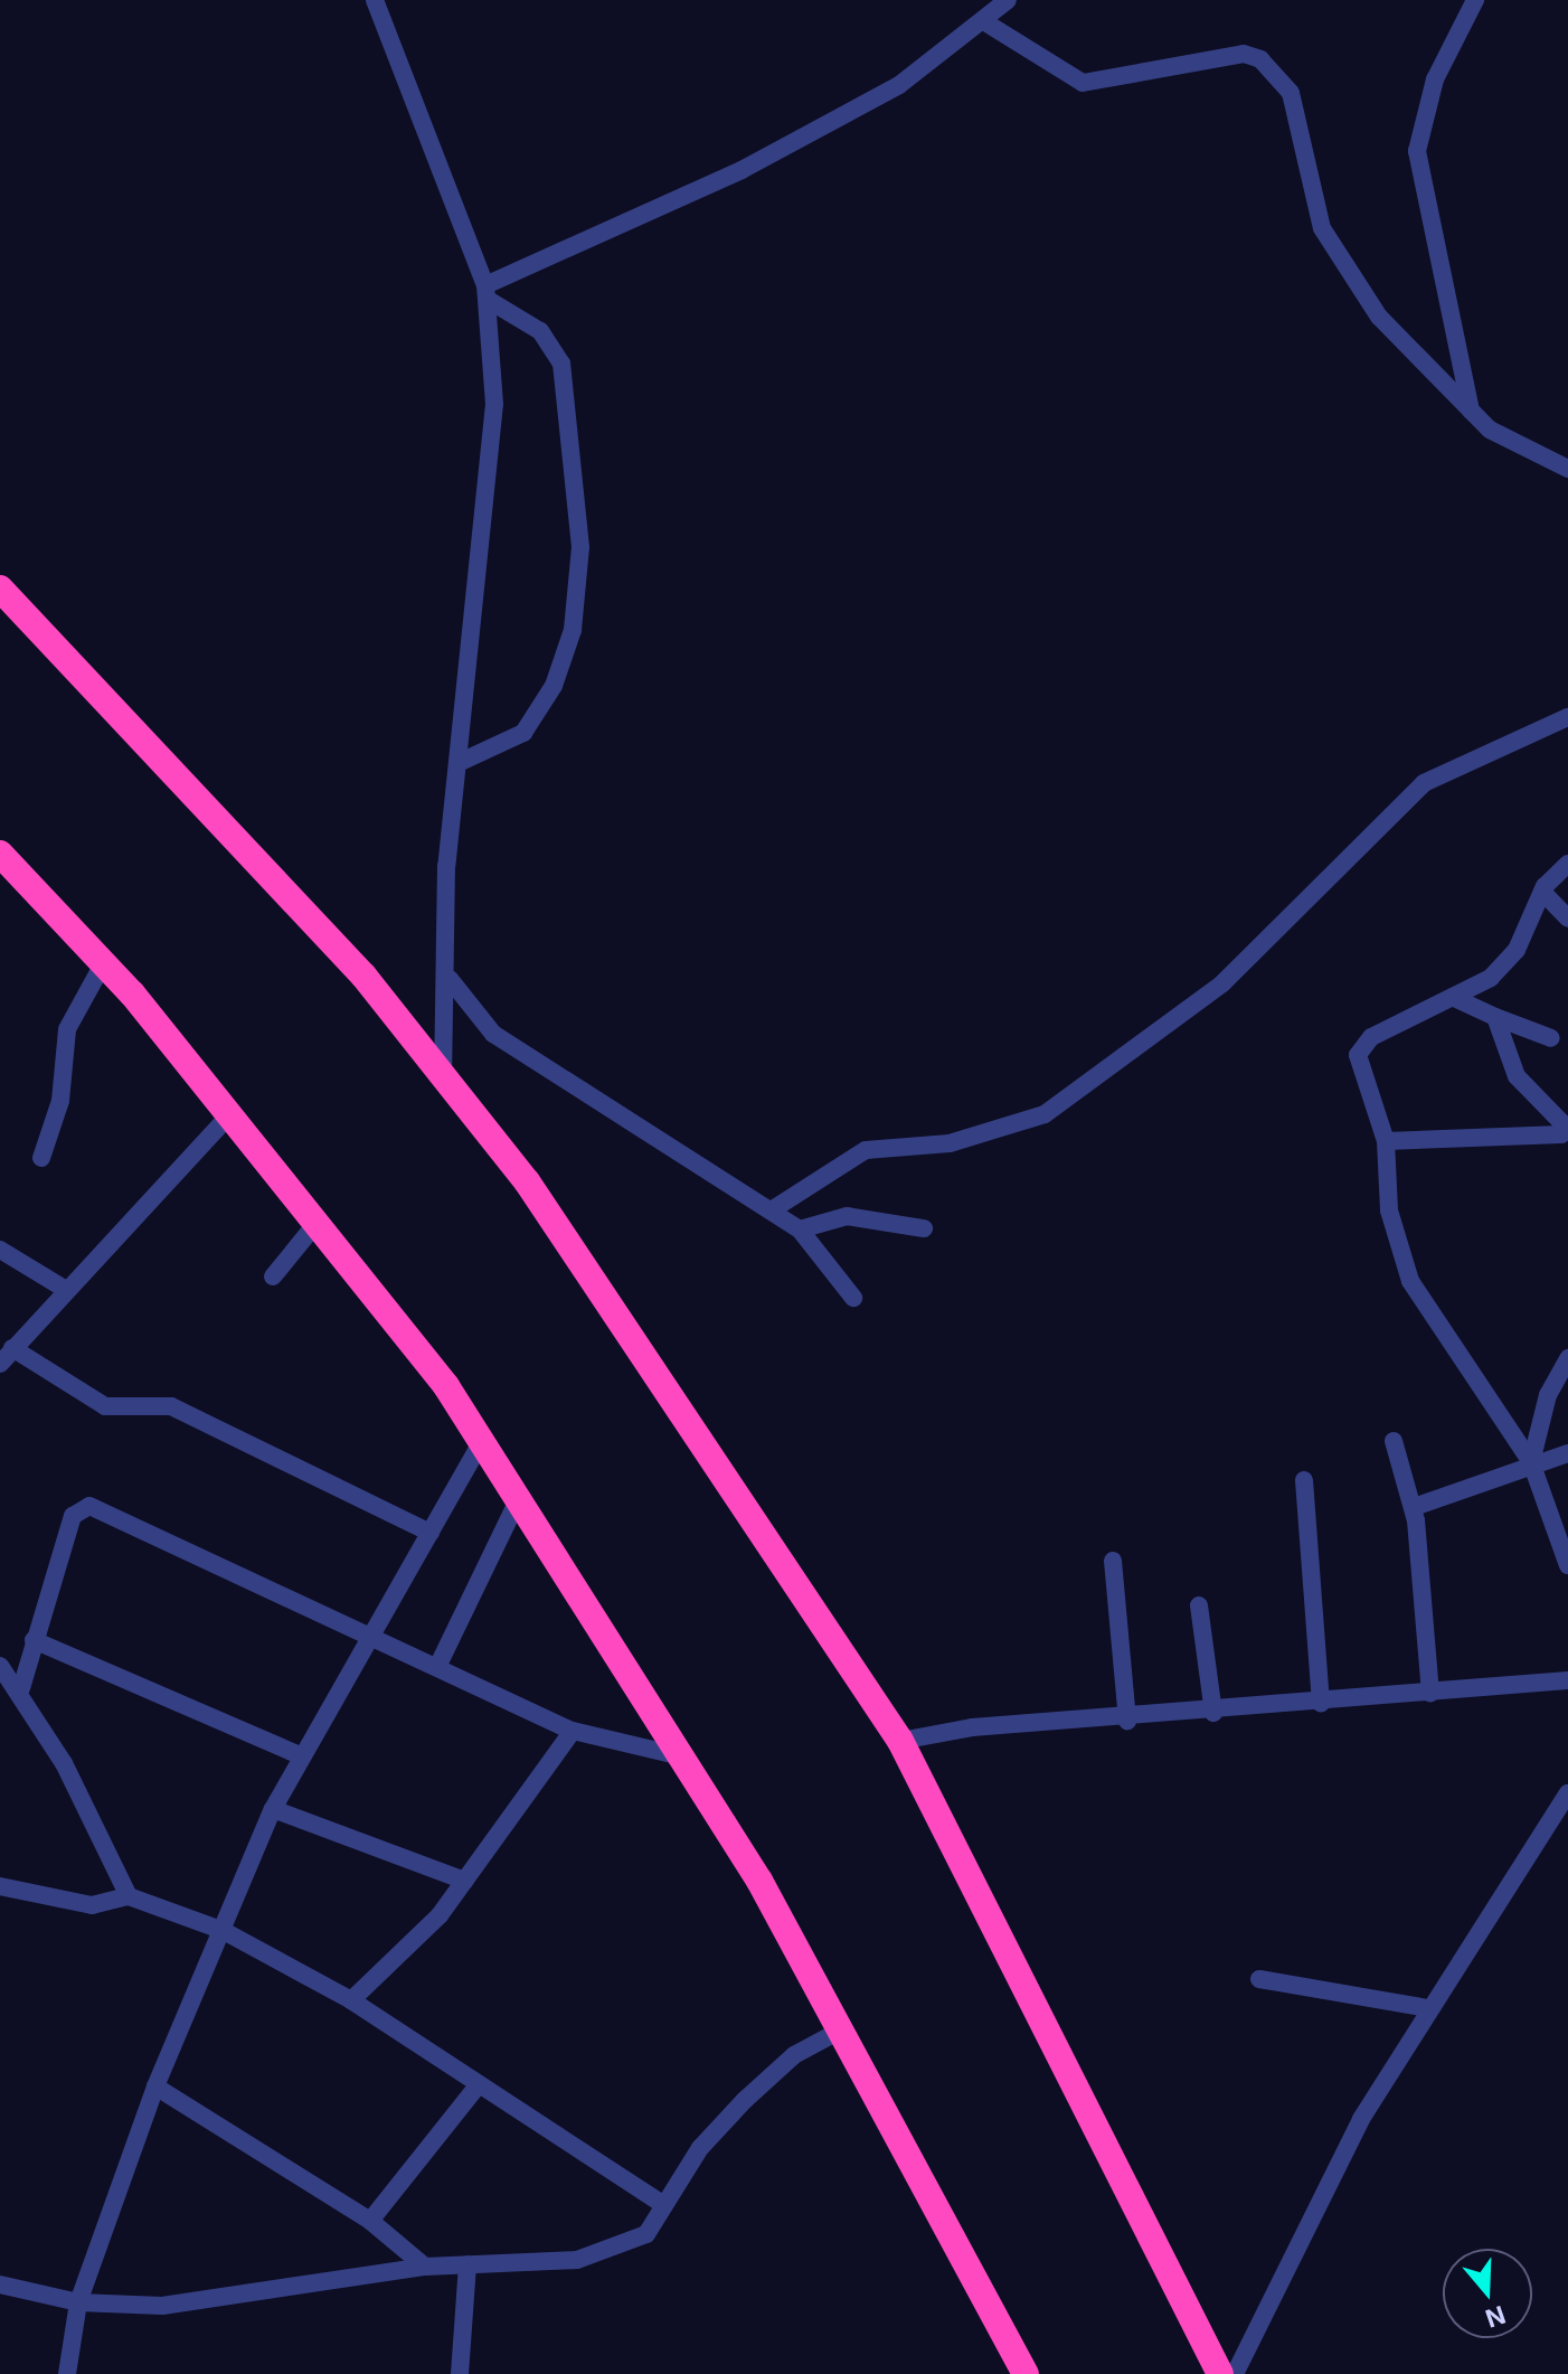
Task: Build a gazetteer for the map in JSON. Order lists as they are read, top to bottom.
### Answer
{
  "north": "bottom"
}
